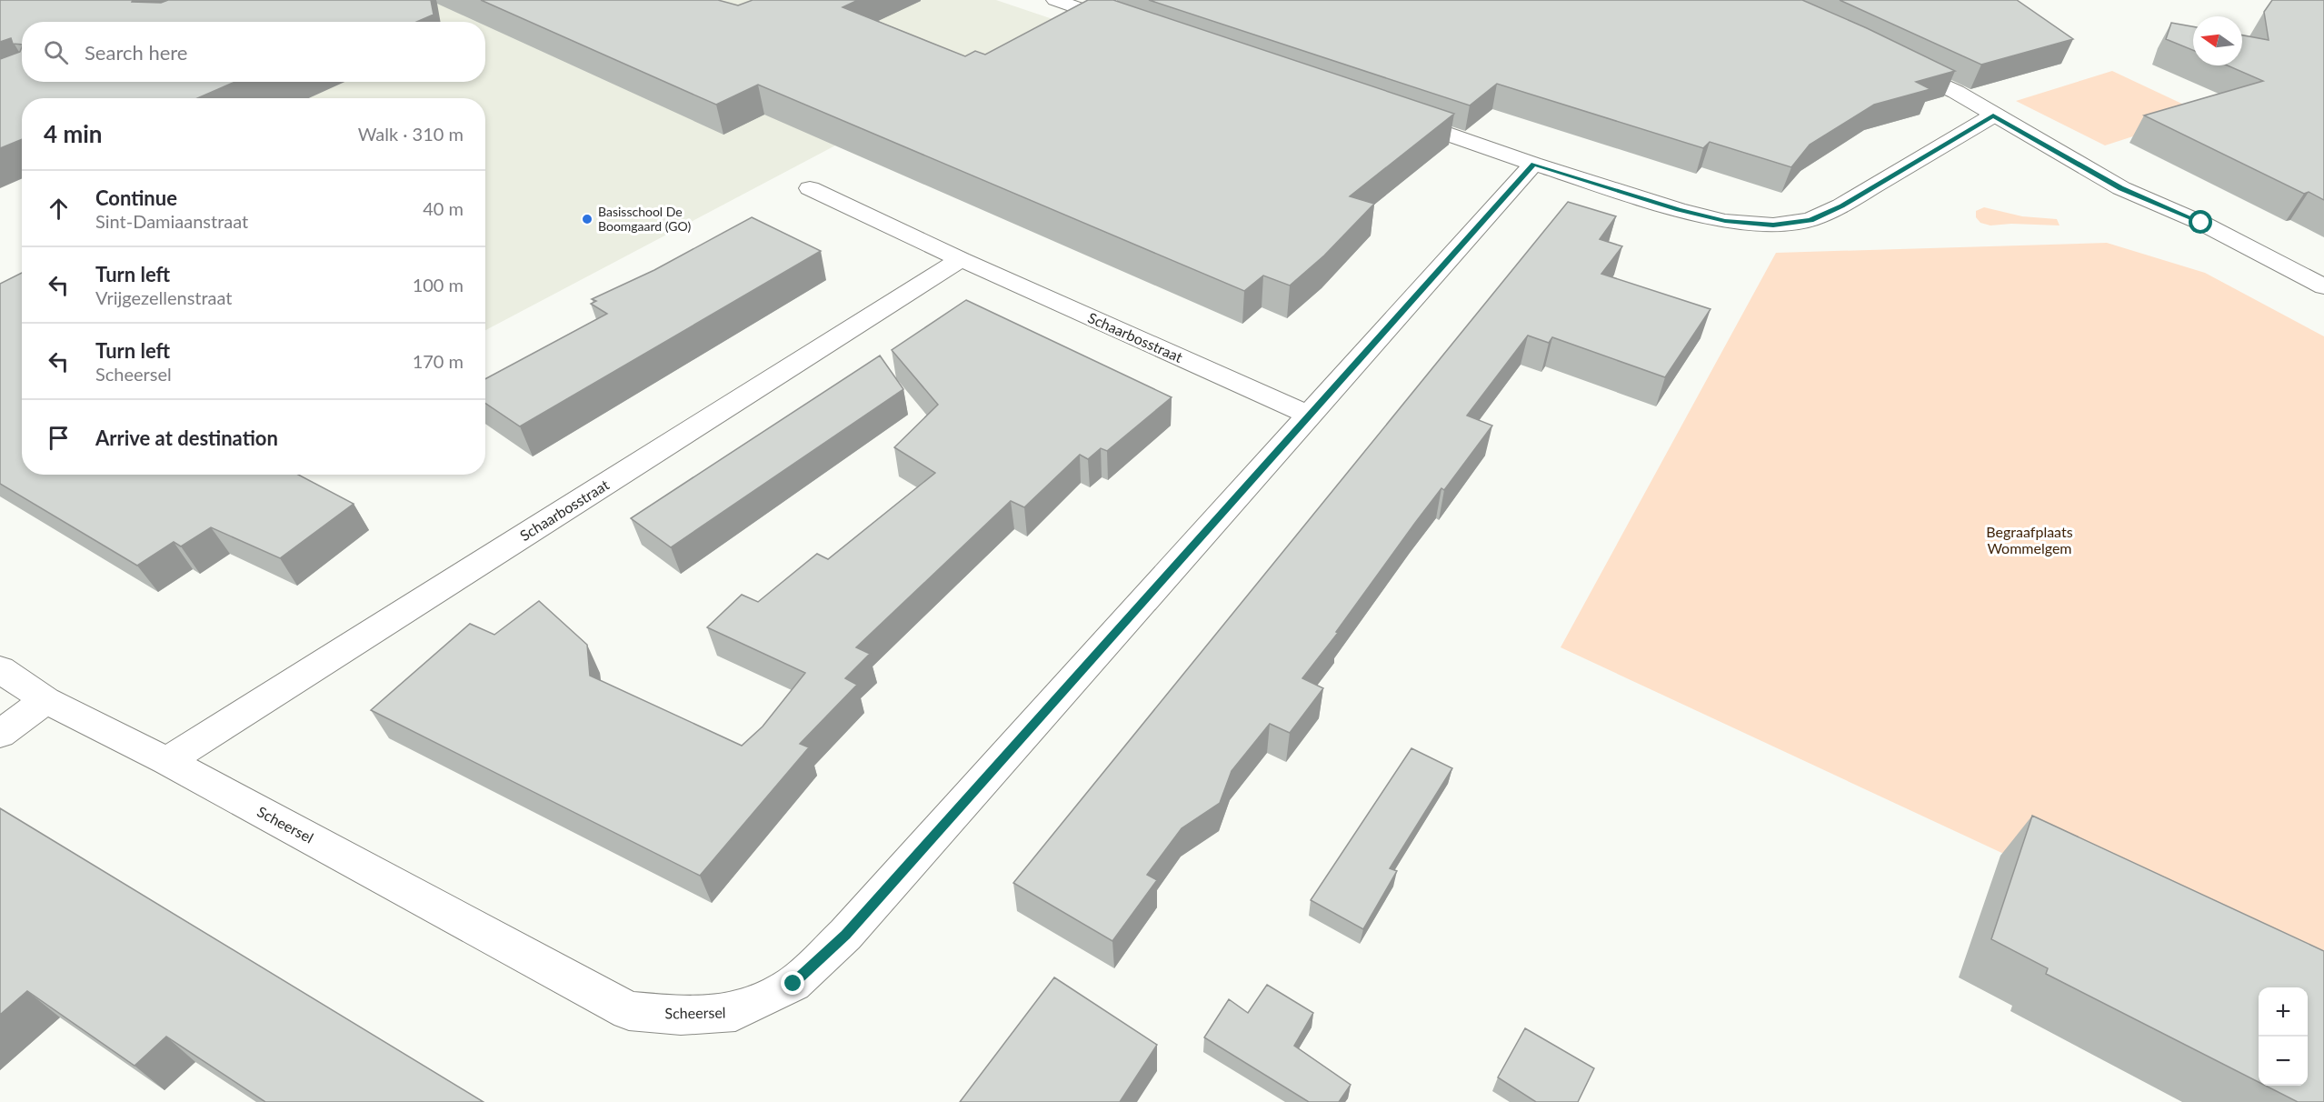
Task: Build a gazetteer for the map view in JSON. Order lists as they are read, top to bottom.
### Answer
{
  "streets": {
    "street": ["Schaarbosstraat", "Scheersel"]
  },
  "crossings": [
    ["Schaarbosstraat", "Scheersel"]
  ],
  "parks": ["Begraafplaats Wommelgem"],
  "places": ["Basisschool De Boomgaard (GO)"],
  "north": "left",
  "page": {
    "search": "Search here",
    "heading": ["4 min", "Walk · 310 m"],
    "list": [
      ["Continue", "Sint-Damiaanstraat", "40 m"],
      ["Turn left", "Vrijgezellenstraat", "100 m"],
      ["Turn left", "Scheersel", "170 m"],
      "Arrive at destination"
    ],
    "map_buttons": ["+", "−"]
  }
}
